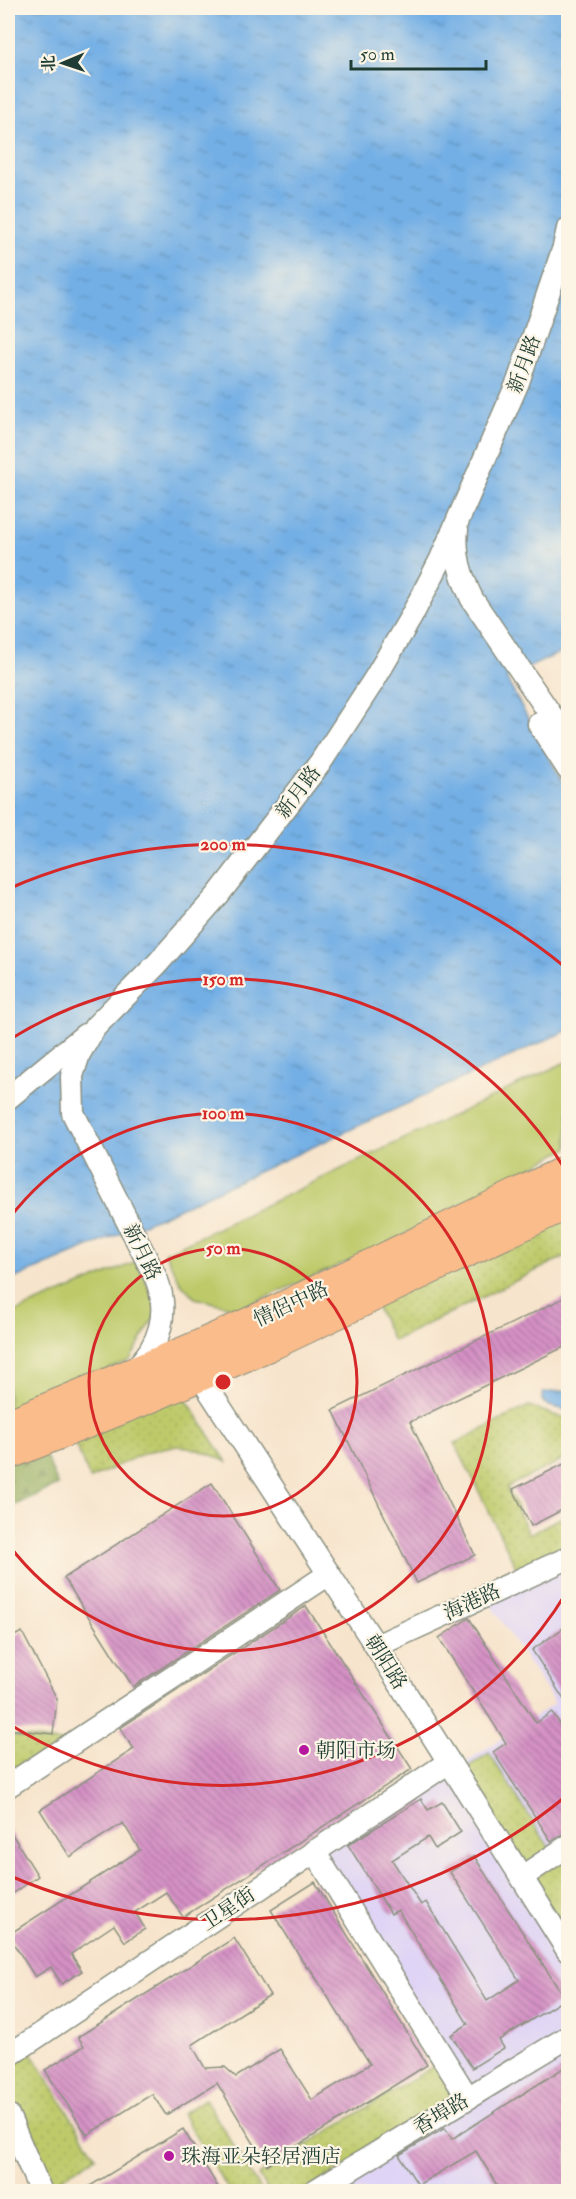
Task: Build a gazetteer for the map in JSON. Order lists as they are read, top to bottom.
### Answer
{
  "streets": {
    "highway": ["情侶中路"],
    "street": [
      "新月路",
      "海港路",
      "朝阳路",
      "卫星街",
      "香埠路"
    ]
  },
  "crossings": [
    ["新月路", "情侶中路"],
    ["情侶中路", "朝阳路"],
    ["海港路", "朝阳路"],
    ["朝阳路", "卫星街"]
  ],
  "places": ["朝阳市场", "珠海亚朵轻居酒店"],
  "scale_bar": "50 m",
  "north": "left",
  "rings": [
    "200 m",
    "150 m",
    "100 m",
    "50 m"
  ]
}
